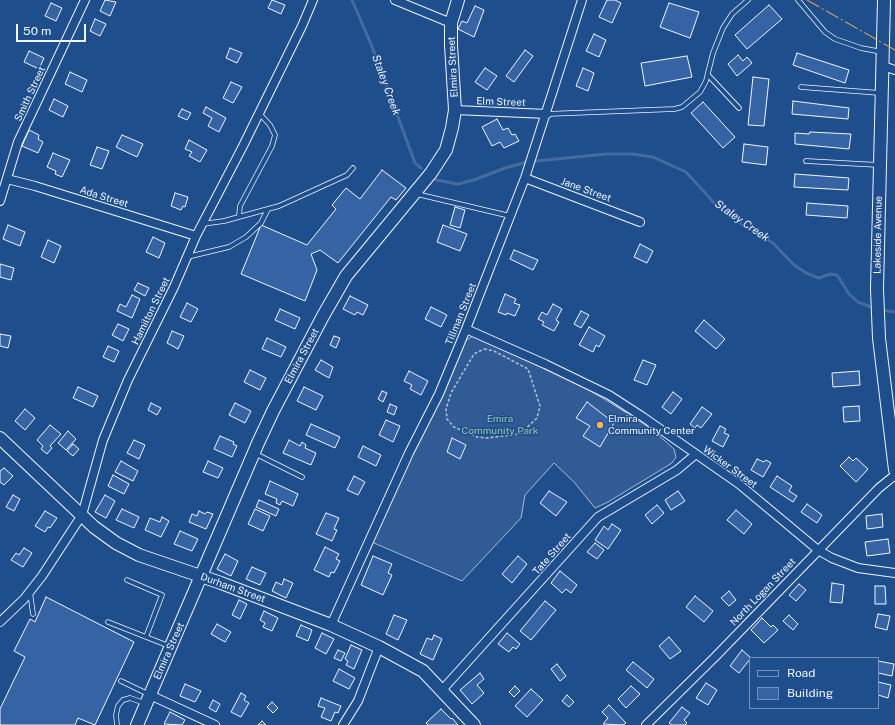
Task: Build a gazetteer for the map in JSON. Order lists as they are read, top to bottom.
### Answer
{
  "streets": {
    "street": [
      "Elmira Street",
      "Smith Street",
      "Elm Street",
      "Jane Street",
      "Ada Street",
      "Lakeside Avenue",
      "Hamilton Street",
      "Tillman Street",
      "Wicker Street",
      "Tate Street",
      "Durham Street",
      "North Logan Street"
    ]
  },
  "crossings": [
    ["Elmira Street", "Elm Street"],
    ["Elmira Street", "Durham Street"],
    ["Smith Street", "Ada Street"],
    ["Elm Street", "Tillman Street"],
    ["Jane Street", "Tillman Street"],
    ["Ada Street", "Hamilton Street"],
    ["Hamilton Street", "Durham Street"],
    ["Tillman Street", "Wicker Street"],
    ["Tillman Street", "Durham Street"],
    ["Wicker Street", "Tate Street"],
    ["Wicker Street", "North Logan Street"],
    ["Tate Street", "Durham Street"]
  ],
  "water": ["Staley Creek"],
  "parks": ["Emira Community Park"],
  "places": ["Elmira Community Center"],
  "legend": ["Road", "Building"],
  "scale_bar": "50 m"
}
